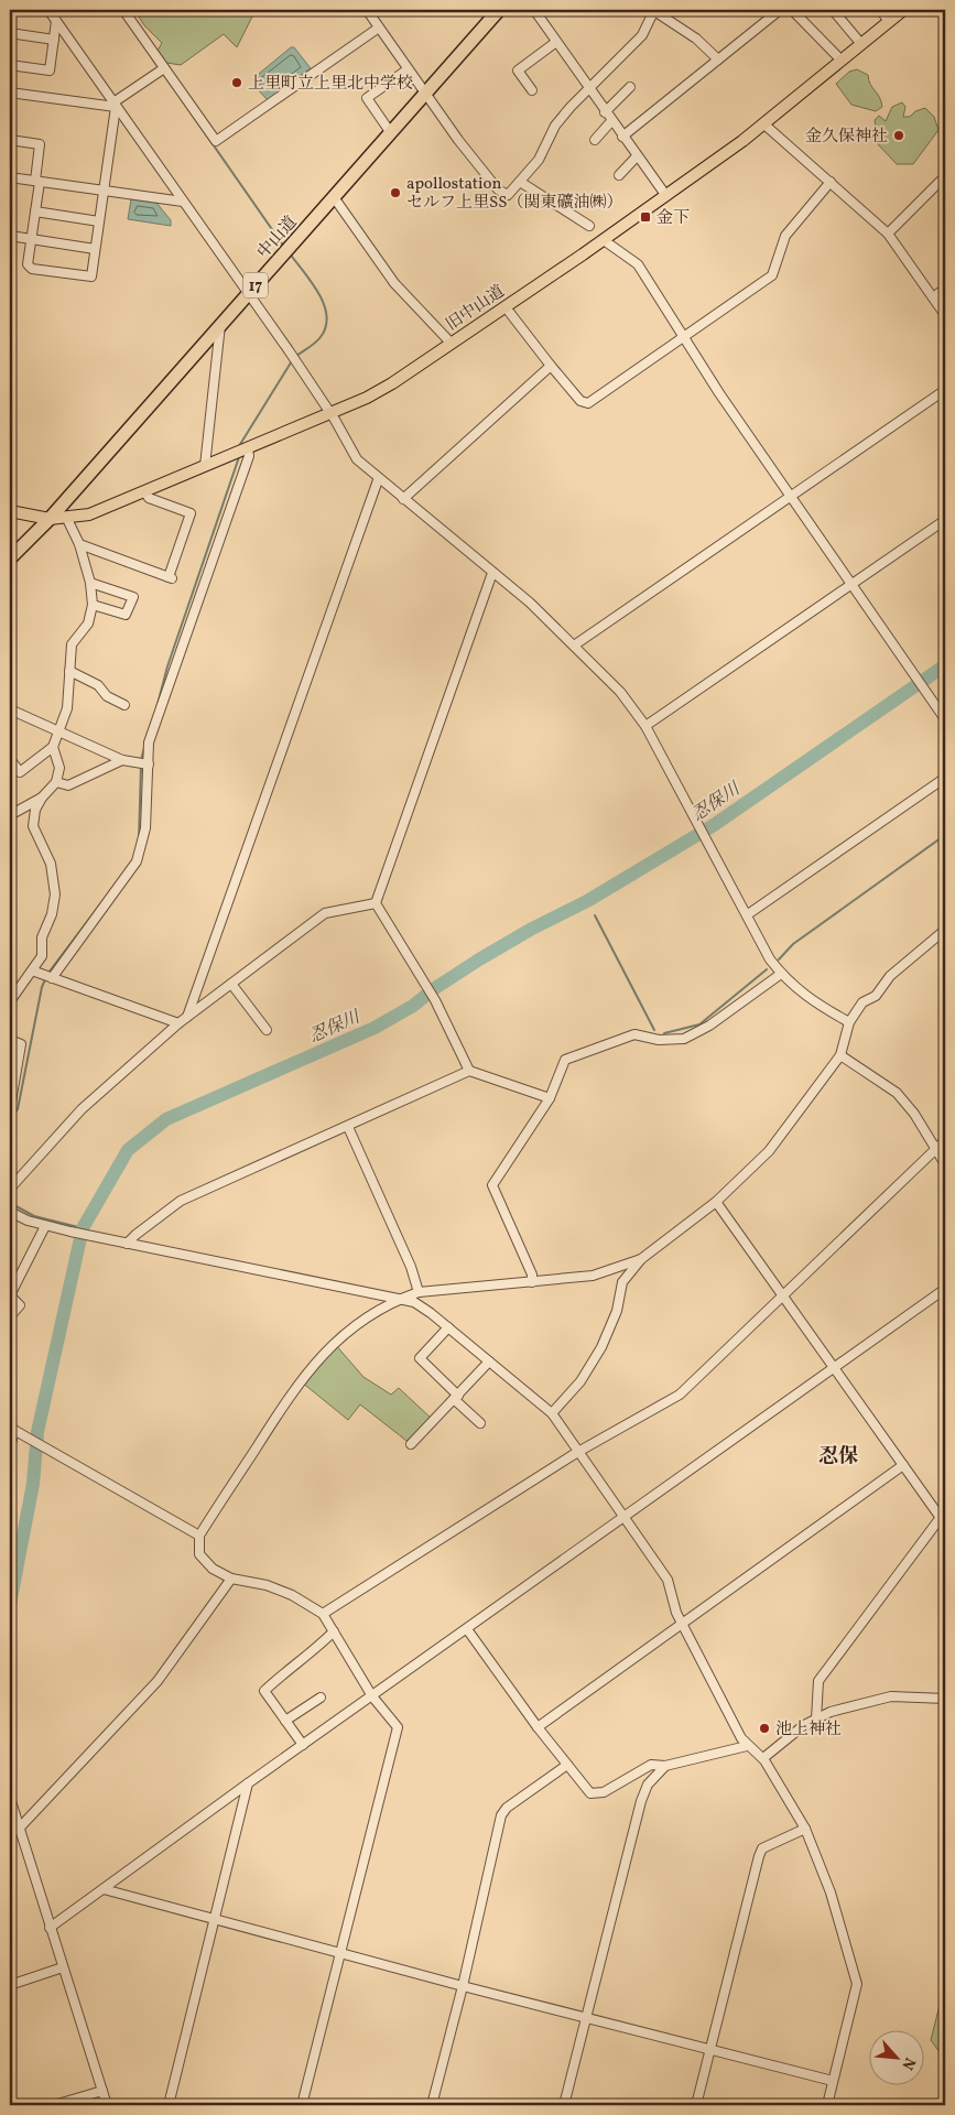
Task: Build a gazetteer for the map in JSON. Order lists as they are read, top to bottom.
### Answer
{
  "streets": {
    "highway": ["中山道", "17"],
    "main road": ["旧中山道"]
  },
  "crossings": [
    ["中山道", "旧中山道"]
  ],
  "districts": ["忍保"],
  "water": ["忍保川"],
  "places": {
    "other": [
      "上里町立上里北中学校",
      "金久保神社",
      "apollostation セルフ上里SS（関東礦油㈱）",
      "池上神社"
    ],
    "transit": ["金下"]
  },
  "north": "bottom right"
}
